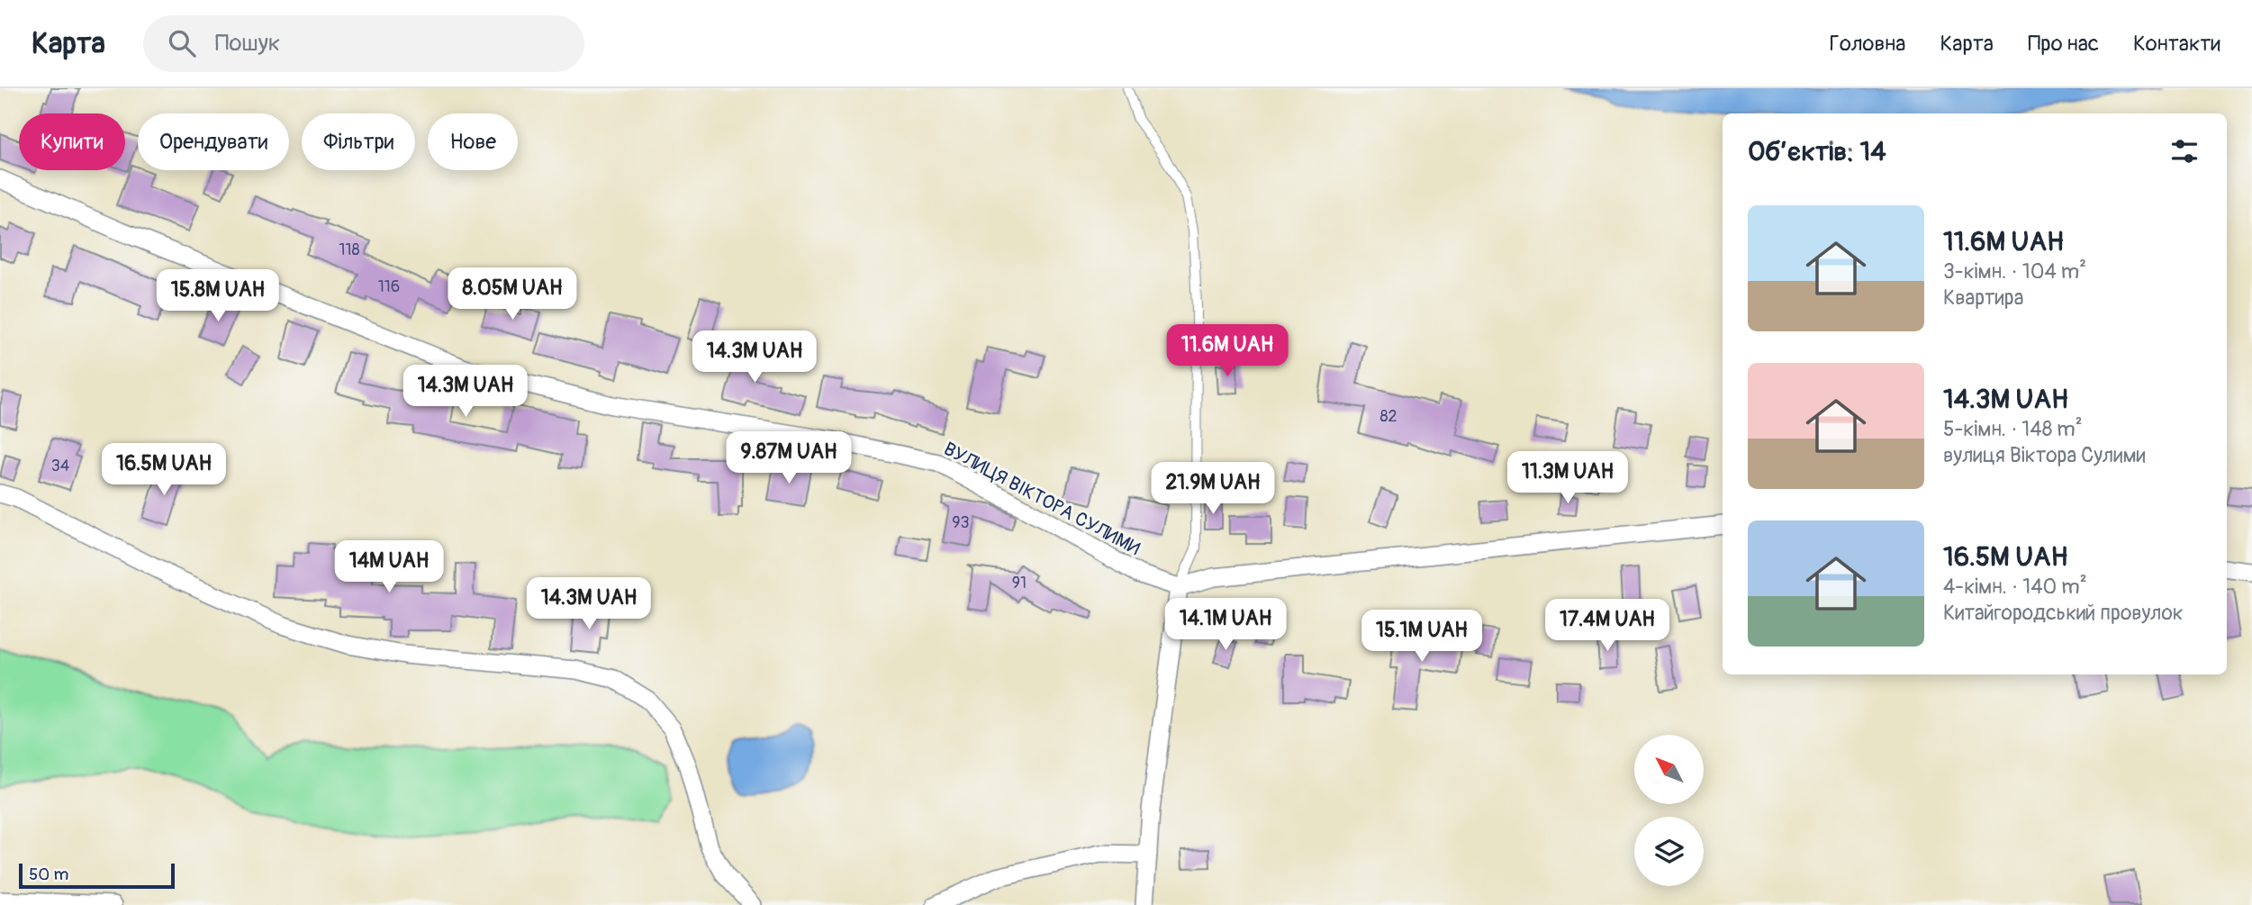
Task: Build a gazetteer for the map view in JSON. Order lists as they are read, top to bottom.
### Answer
{
  "streets": {
    "street": ["ВУЛИЦЯ ВІКТОРА СУЛИМИ"]
  },
  "house_numbers": [
    "118",
    "116",
    "82",
    "34",
    "93",
    "91"
  ],
  "scale_bar": "50 m",
  "north": "top left",
  "page": {
    "header": "Карта",
    "search": "Пошук",
    "nav": [
      "Головна",
      "Карта",
      "Про нас",
      "Контакти"
    ],
    "chip": [
      "Купити",
      "Орендувати",
      "Фільтри",
      "Нове"
    ],
    "heading": "Об’єктів: 14",
    "list": [
      {
        "name": "11.6M UAH",
        "note": "3-кімн. · 104 m² · Квартира"
      },
      {
        "name": "14.3M UAH",
        "note": "5-кімн. · 148 m² · вулиця Віктора Сулими"
      },
      {
        "name": "16.5M UAH",
        "note": "4-кімн. · 140 m² · Китайгородський провулок"
      }
    ],
    "price": [
      "8.05M UAH",
      "15.8M UAH",
      "11.6M UAH",
      "14.3M UAH",
      "14.3M UAH",
      "9.87M UAH",
      "16.5M UAH",
      "11.3M UAH",
      "21.9M UAH",
      "14M UAH",
      "14.3M UAH",
      "14.1M UAH",
      "17.4M UAH",
      "15.1M UAH"
    ],
    "scale": "50 m"
  }
}
